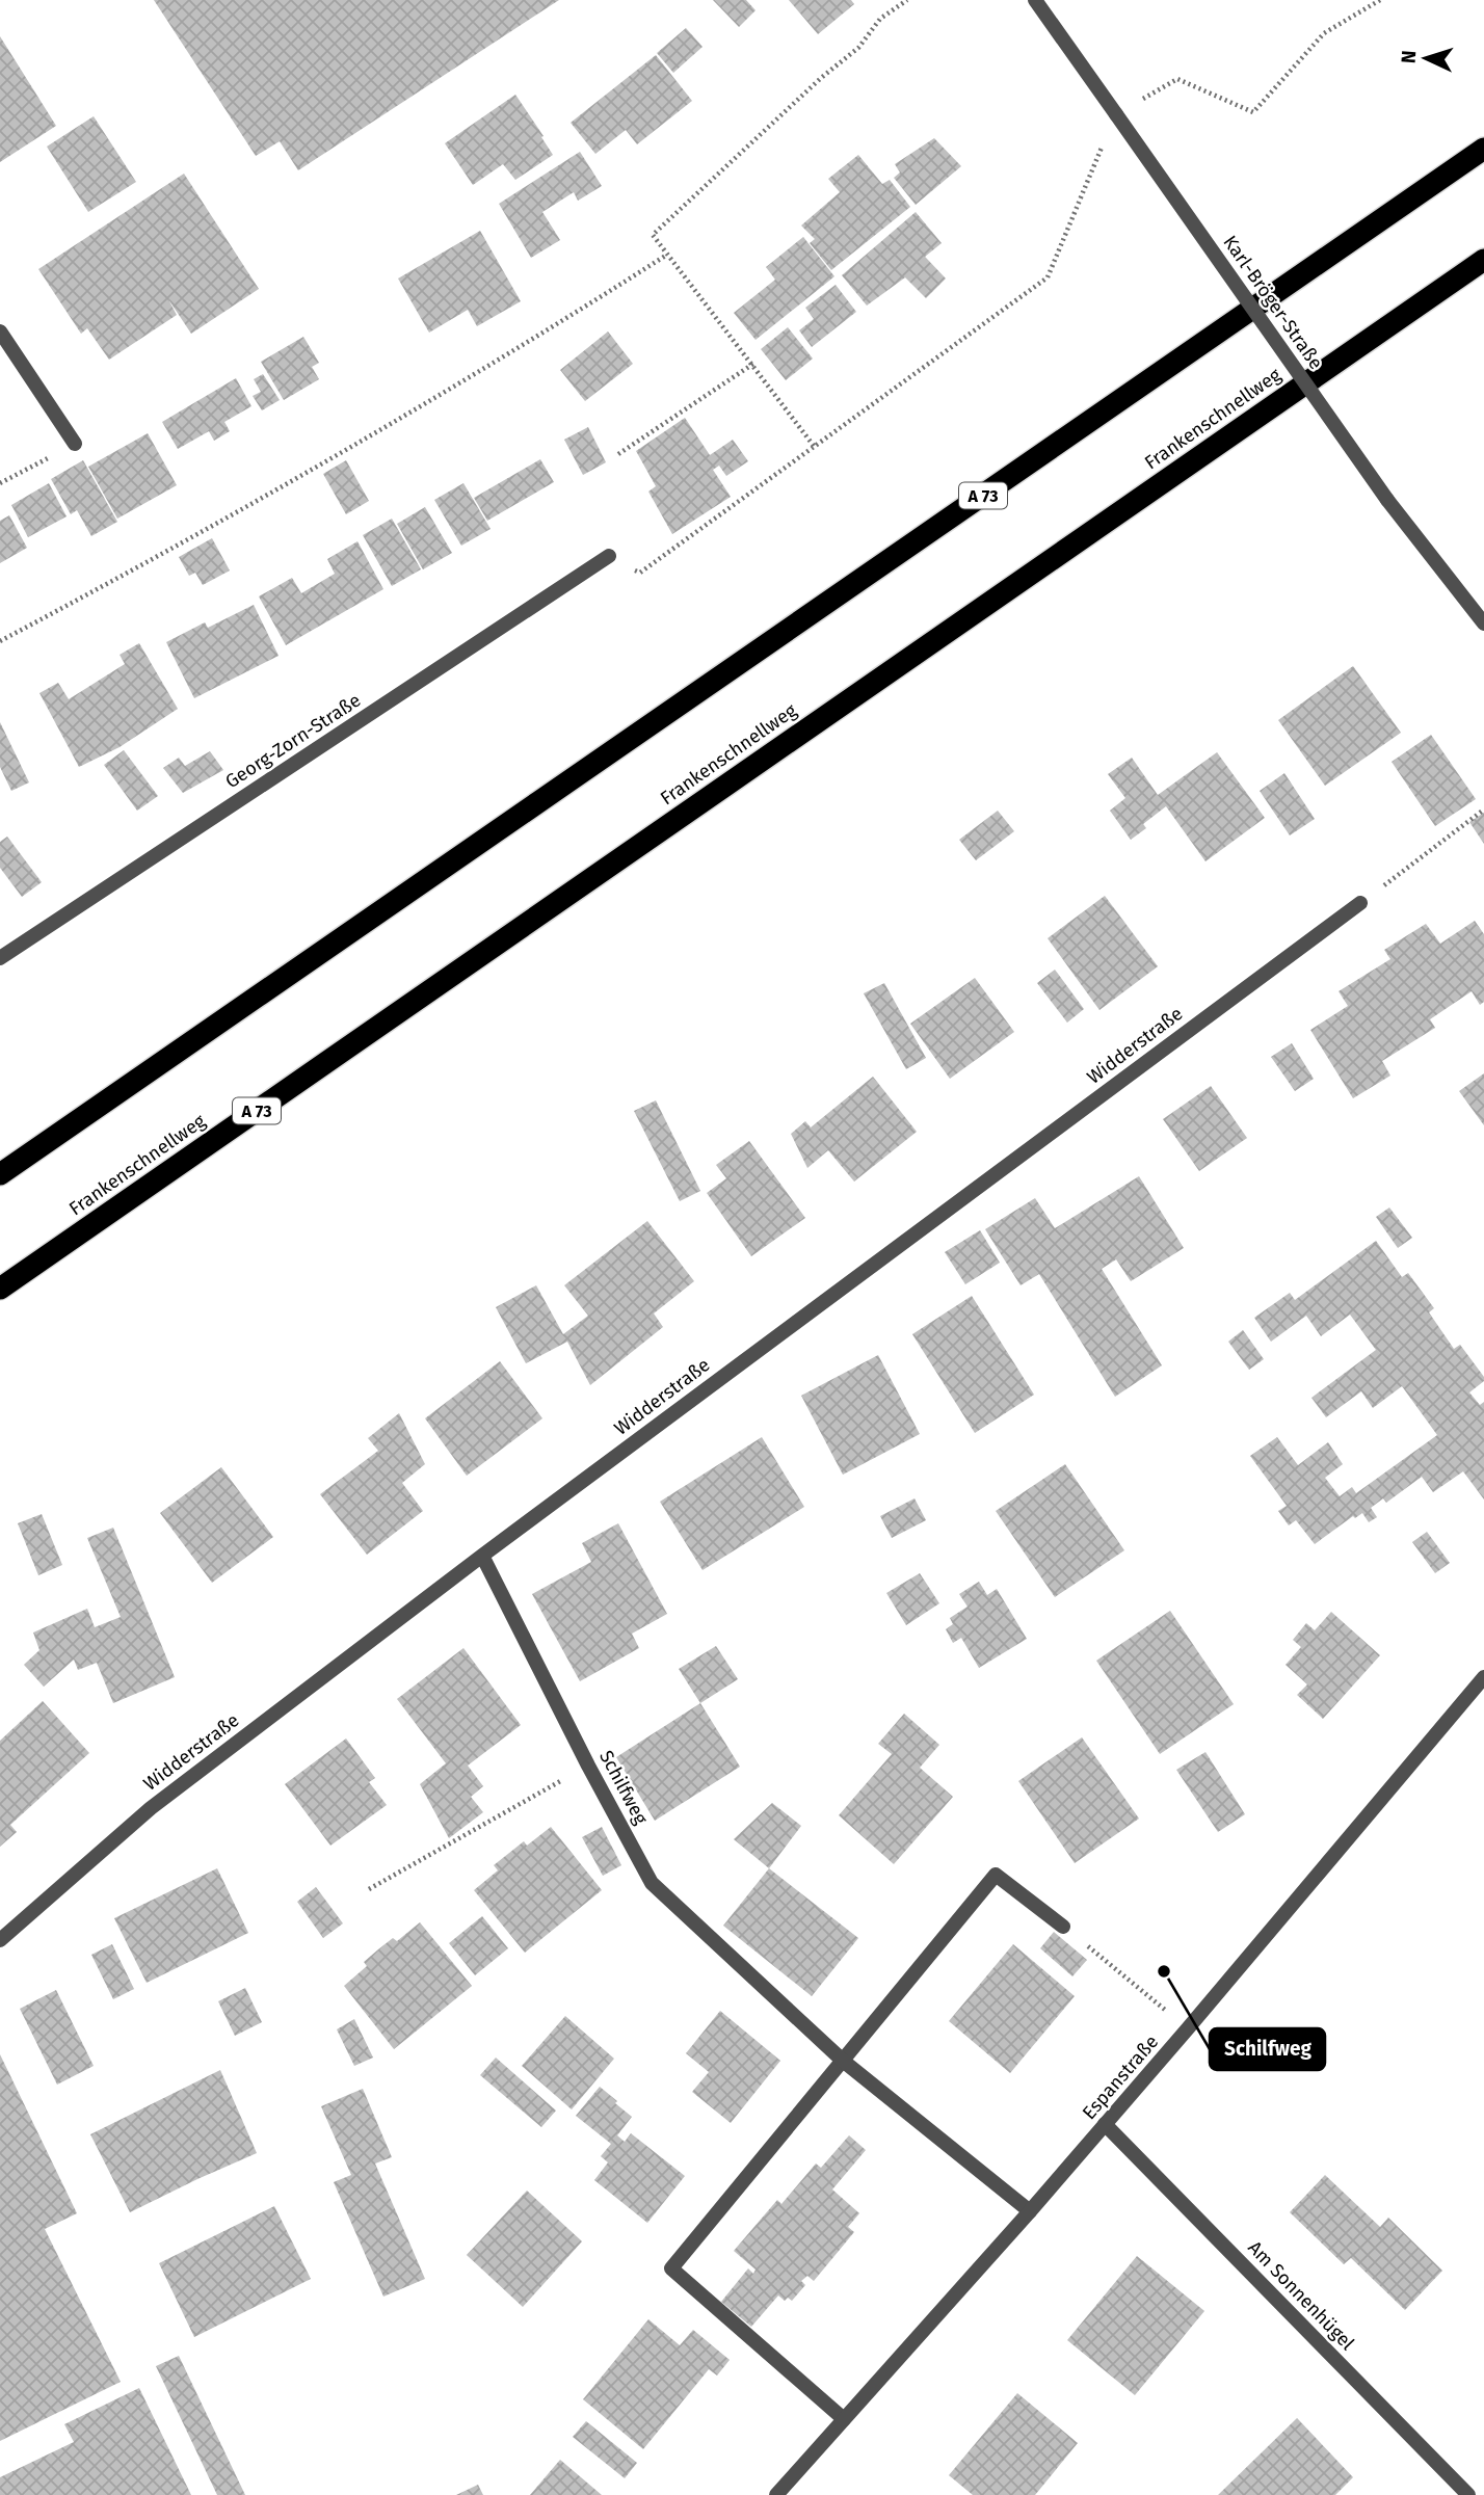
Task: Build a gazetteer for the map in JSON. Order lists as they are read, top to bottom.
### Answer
{
  "streets": {
    "highway": ["Frankenschnellweg", "A 73"],
    "street": [
      "Karl-Bröger-Straße",
      "Georg-Zorn-Straße",
      "Widderstraße",
      "Schilfweg",
      "Espanstraße",
      "Am Sonnenhügel"
    ]
  },
  "crossings": [
    ["Widderstraße", "Schilfweg"],
    ["Schilfweg", "Espanstraße"],
    ["Espanstraße", "Am Sonnenhügel"]
  ],
  "places": ["Schilfweg"],
  "north": "left"
}
